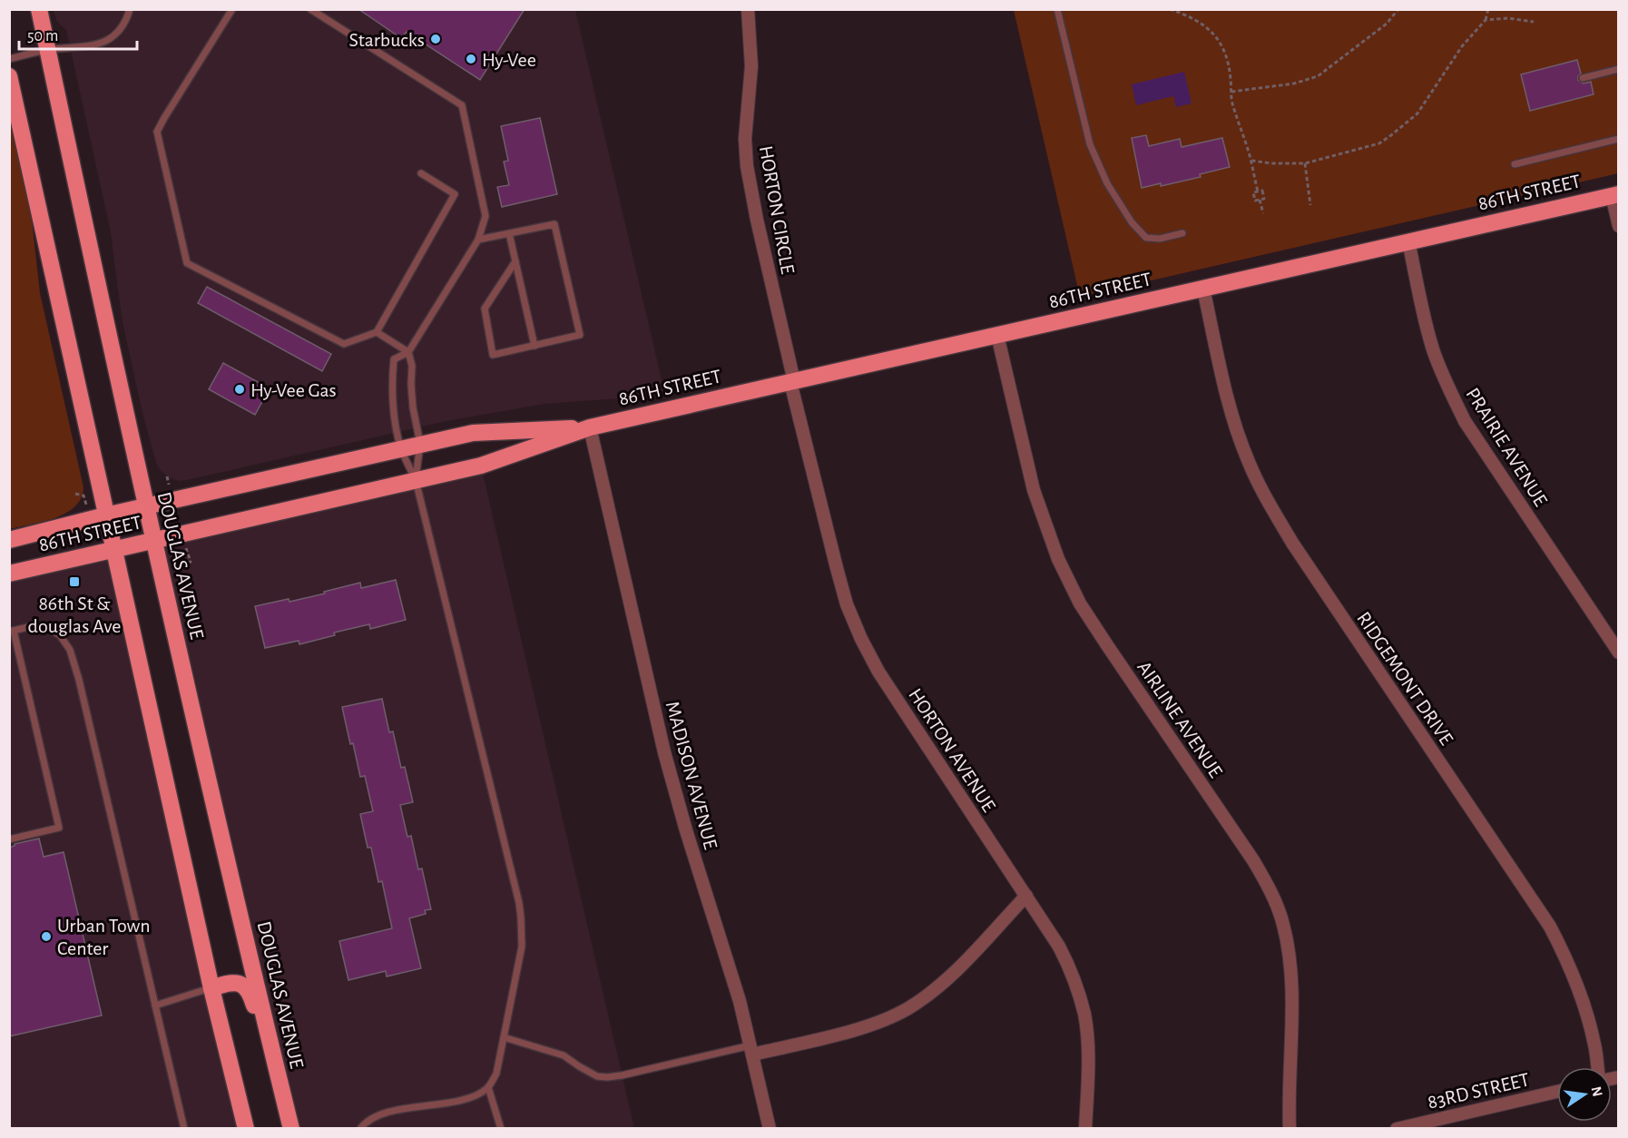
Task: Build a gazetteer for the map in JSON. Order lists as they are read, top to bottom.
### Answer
{
  "streets": {
    "main road": ["86TH STREET", "DOUGLAS AVENUE"],
    "street": [
      "HORTON CIRCLE",
      "PRAIRIE AVENUE",
      "RIDGEMONT DRIVE",
      "AIRLINE AVENUE",
      "HORTON AVENUE",
      "MADISON AVENUE",
      "83RD STREET"
    ]
  },
  "crossings": [
    ["86TH STREET", "HORTON CIRCLE"],
    ["86TH STREET", "PRAIRIE AVENUE"],
    ["86TH STREET", "DOUGLAS AVENUE"],
    ["86TH STREET", "RIDGEMONT DRIVE"],
    ["86TH STREET", "AIRLINE AVENUE"],
    ["86TH STREET", "HORTON AVENUE"],
    ["86TH STREET", "MADISON AVENUE"],
    ["HORTON CIRCLE", "HORTON AVENUE"]
  ],
  "places": {
    "other": [
      "Starbucks",
      "Hy-Vee",
      "Hy-Vee Gas",
      "Urban Town Center"
    ],
    "transit": ["86th St & douglas Ave"]
  },
  "scale_bar": "50 m",
  "north": "right"
}
